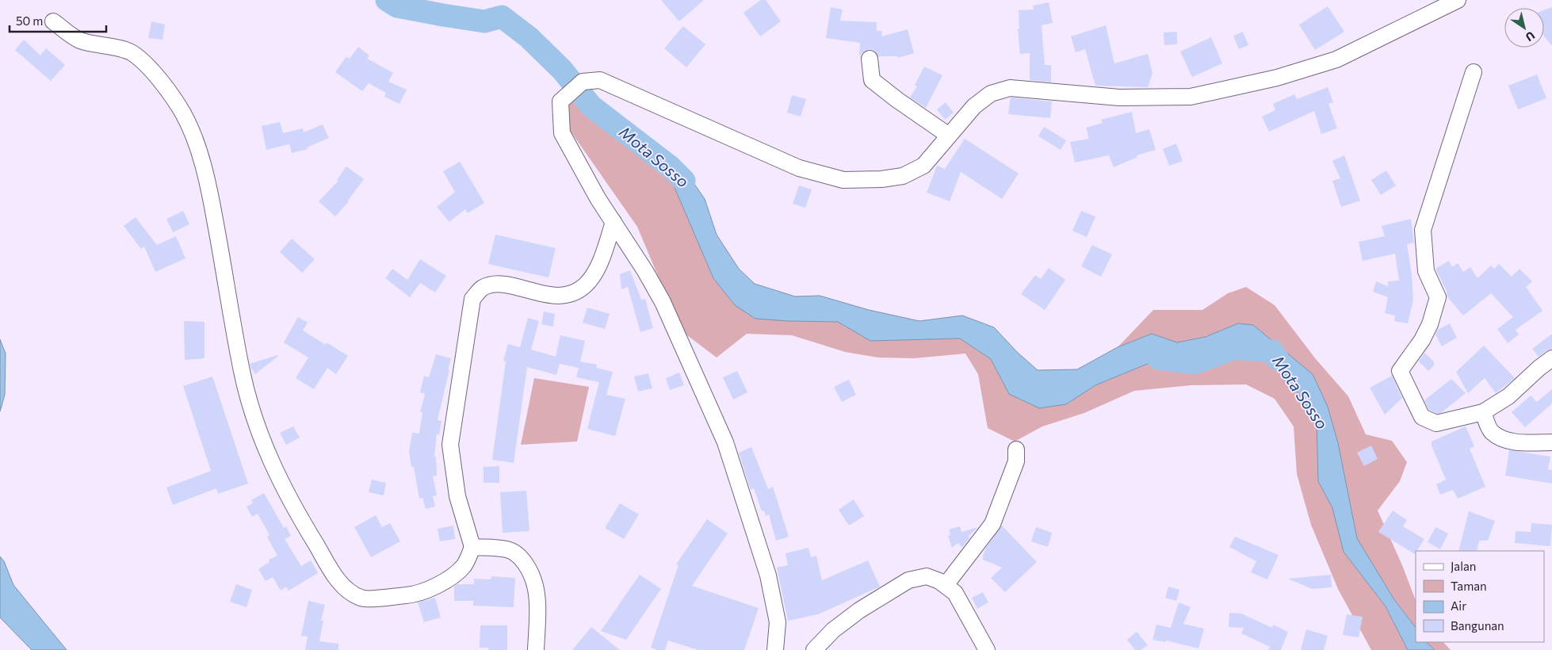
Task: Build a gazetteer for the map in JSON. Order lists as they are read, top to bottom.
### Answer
{
  "water": ["Mota Sosso"],
  "legend": [
    "Jalan",
    "Taman",
    "Air",
    "Bangunan"
  ],
  "scale_bar": "50 m",
  "north": "bottom right"
}
